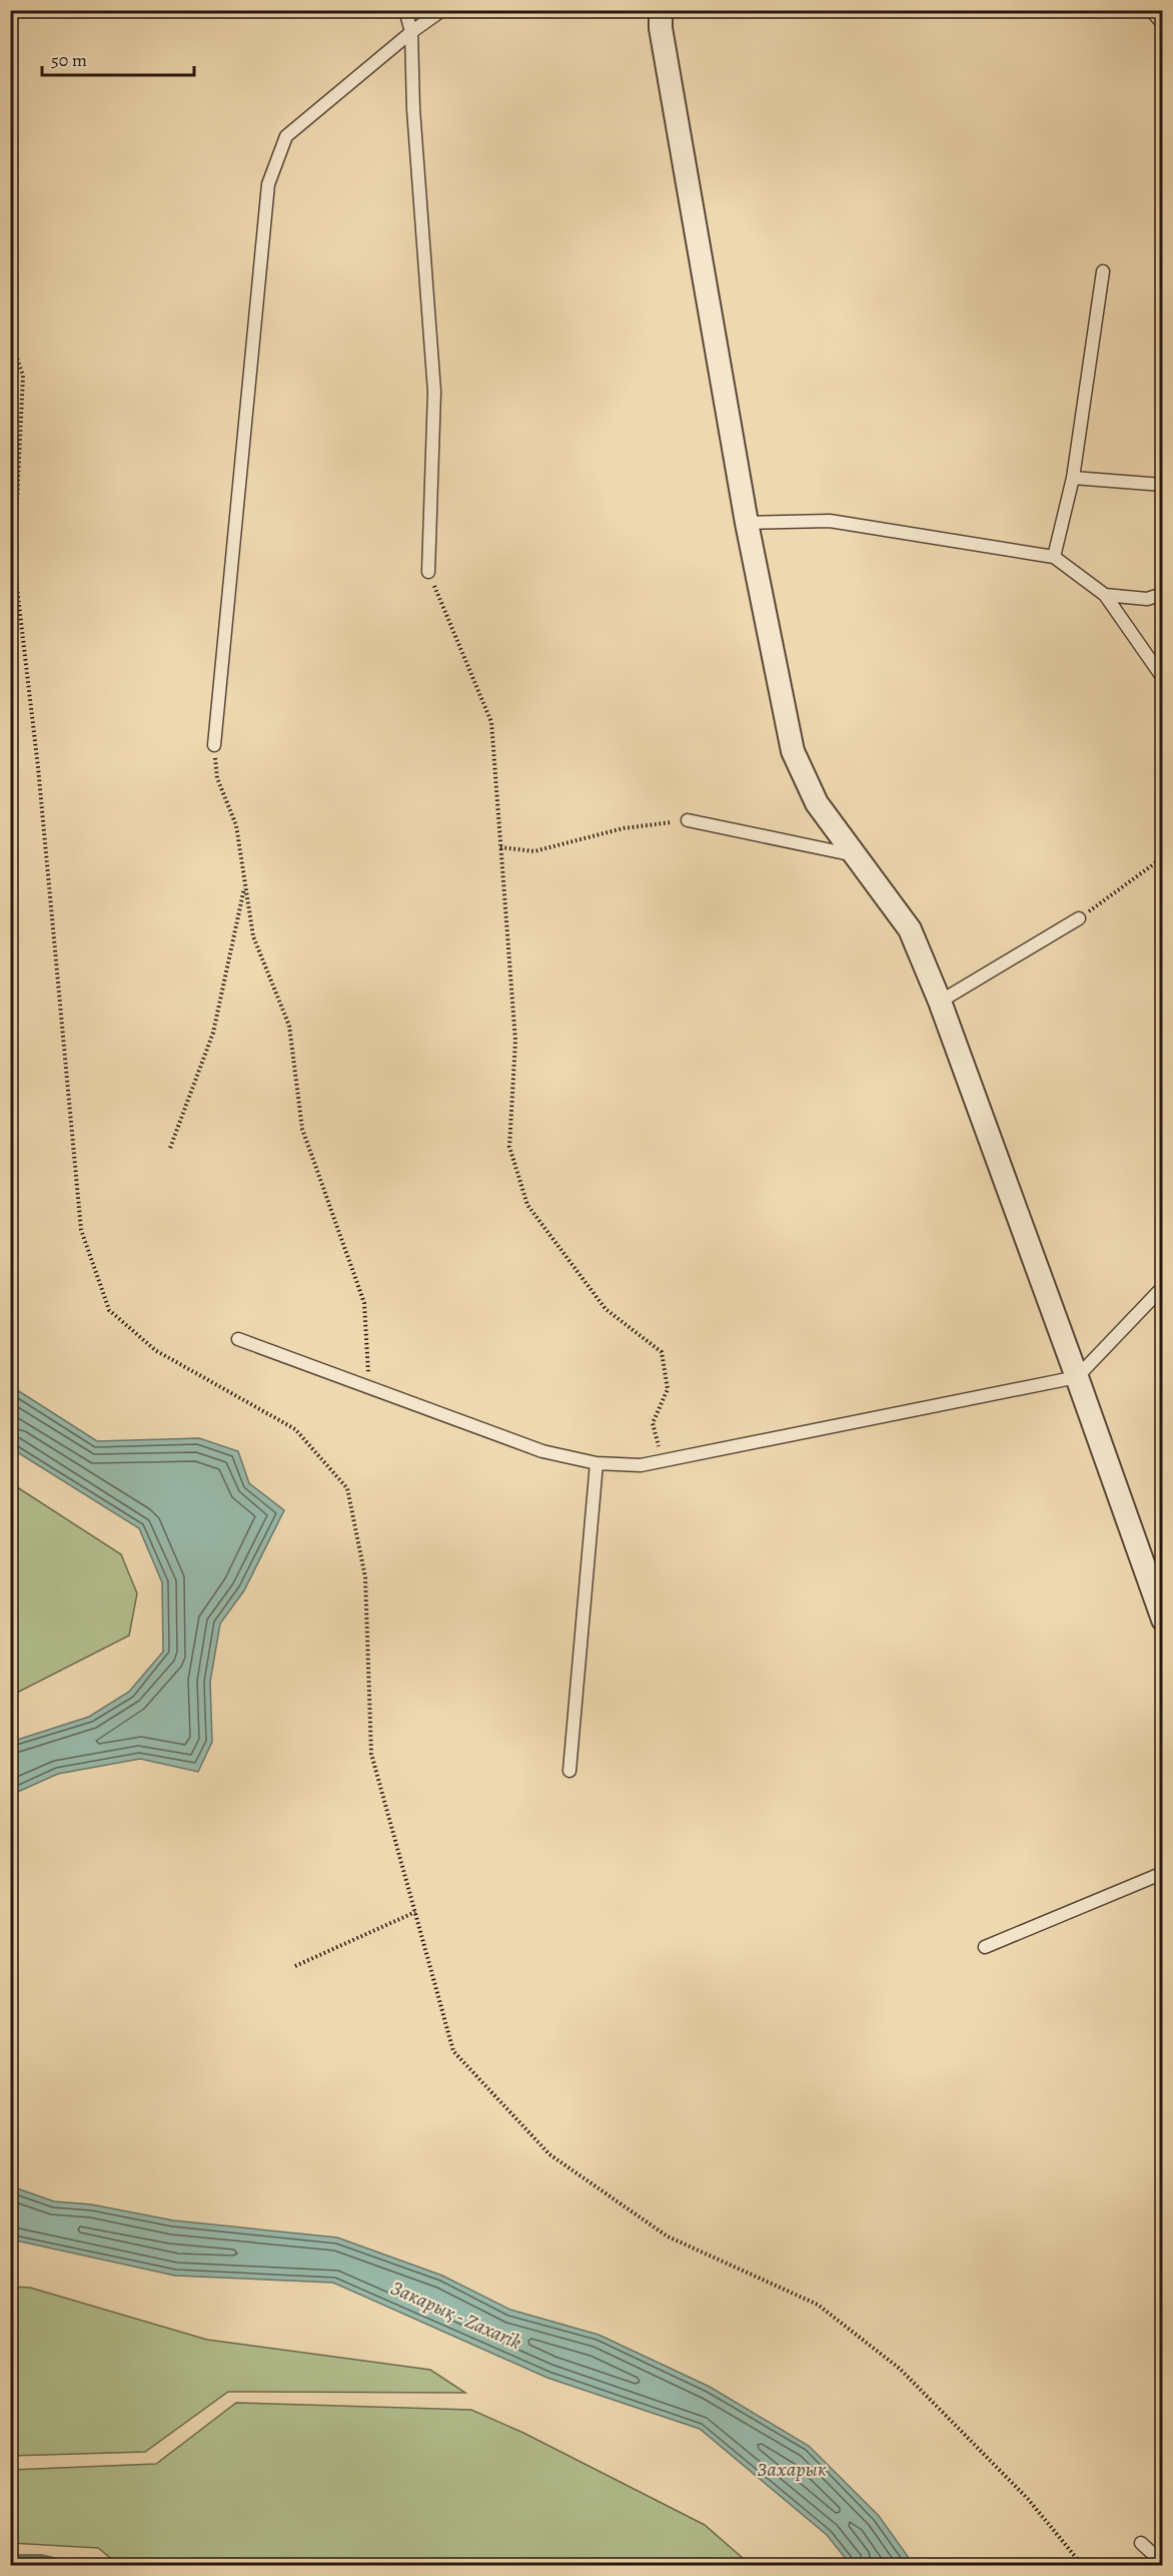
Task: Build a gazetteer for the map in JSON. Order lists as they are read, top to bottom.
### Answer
{
  "water": ["Закарық - Zaxarik", "Захарык"],
  "scale_bar": "50 m"
}
